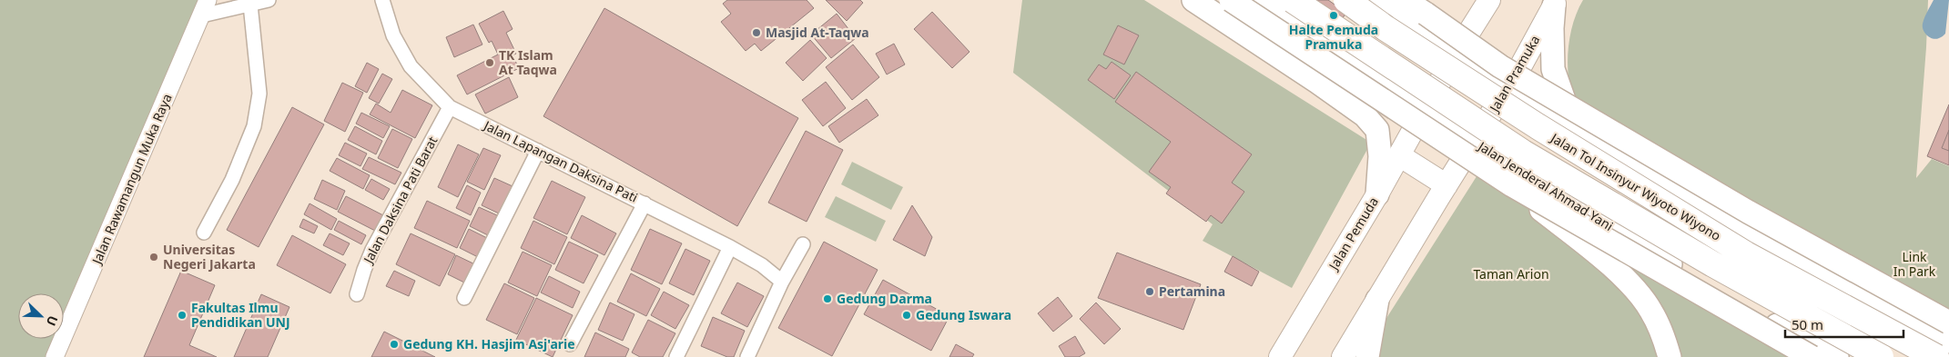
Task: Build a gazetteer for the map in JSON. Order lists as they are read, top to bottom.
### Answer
{
  "streets": {
    "highway": ["Jalan Jenderal Ahmad Yani", "Jalan Tol Insinyur Wiyoto Wiyono"],
    "main road": ["Jalan Pramuka", "Jalan Pemuda"],
    "street": ["Jalan Lapangan Daksina Pati", "Jalan Rawamangun Muka Raya", "Jalan Daksina Pati Barat"]
  },
  "crossings": [
    ["Jalan Pramuka", "Jalan Jenderal Ahmad Yani"],
    ["Jalan Lapangan Daksina Pati", "Jalan Daksina Pati Barat"],
    ["Jalan Jenderal Ahmad Yani", "Jalan Pemuda"]
  ],
  "parks": ["Link In Park", "Taman Arion"],
  "places": [
    "Halte Pemuda Pramuka",
    "Masjid At-Taqwa",
    "TK Islam At Taqwa",
    "Universitas Negeri Jakarta",
    "Pertamina",
    "Gedung Darma",
    "Fakultas Ilmu Pendidikan UNJ",
    "Gedung Iswara",
    "Gedung KH. Hasjim Asj'arie"
  ],
  "scale_bar": "50 m",
  "north": "bottom right"
}
